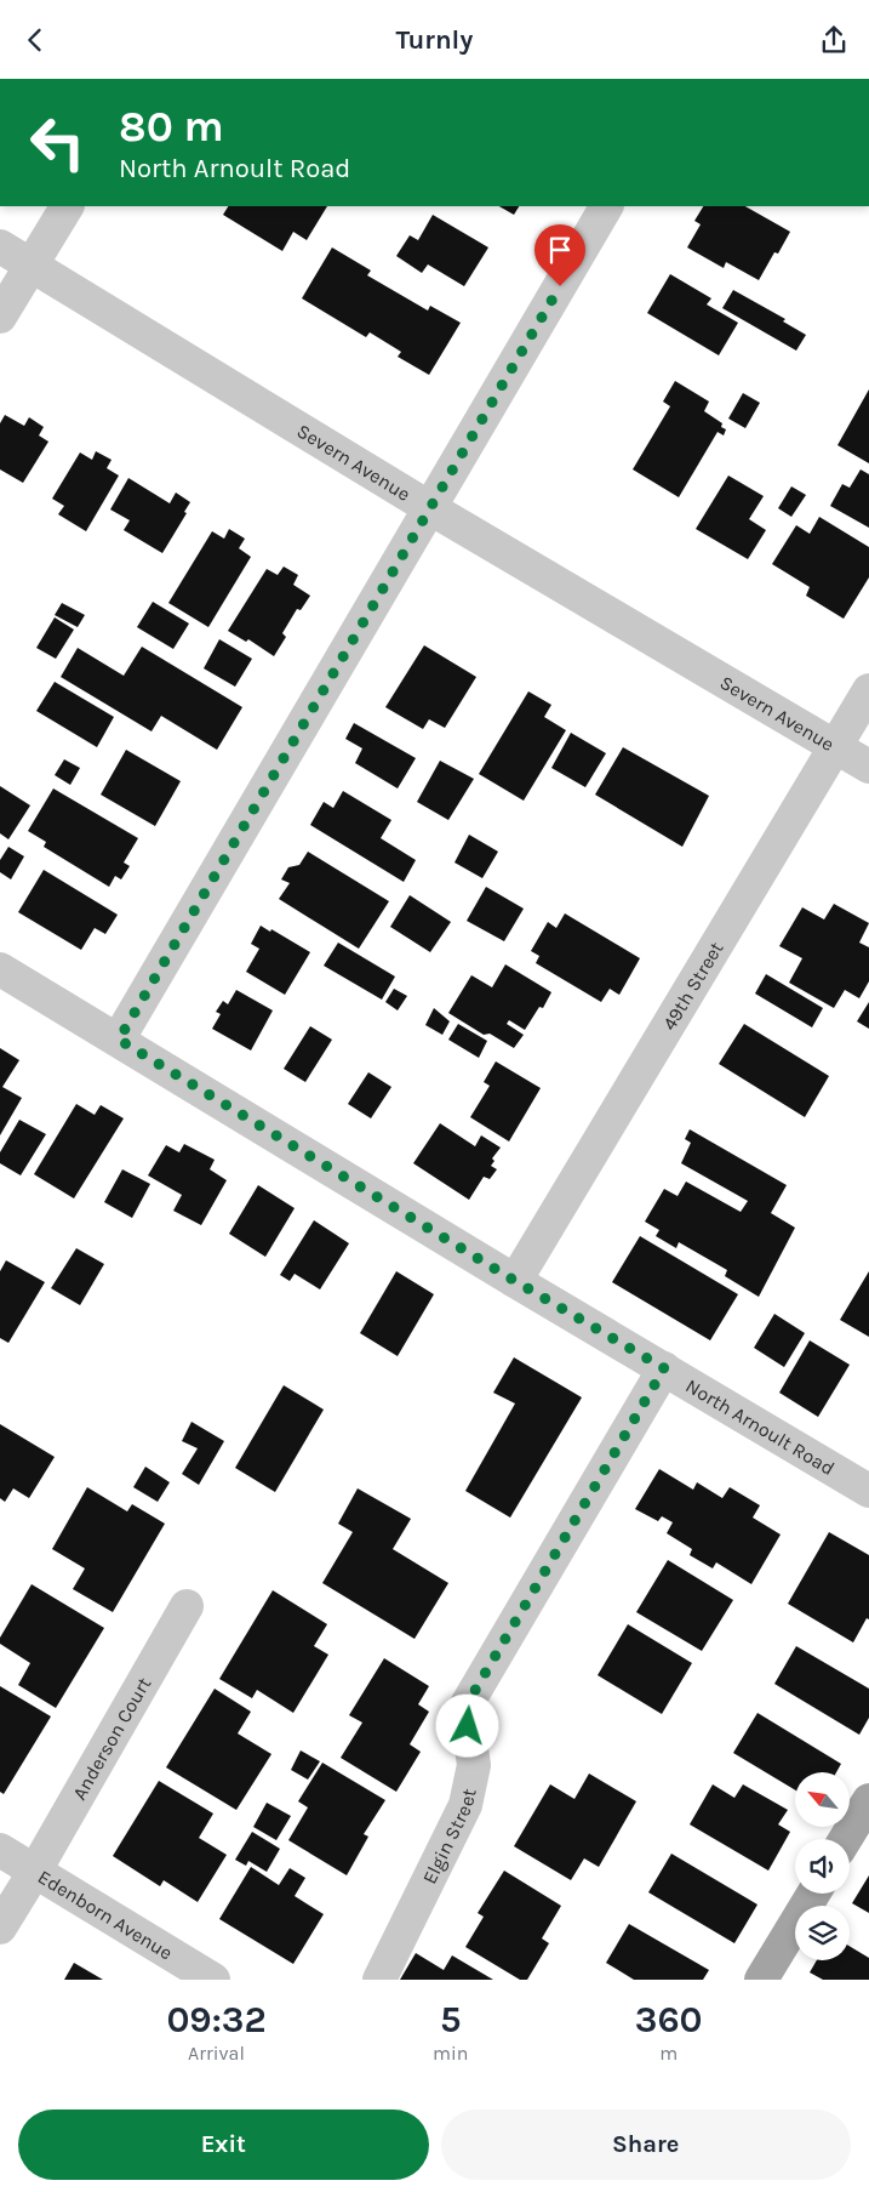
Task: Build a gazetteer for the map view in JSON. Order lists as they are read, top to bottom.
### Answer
{
  "streets": {
    "street": [
      "Severn Avenue",
      "49th Street",
      "North Arnoult Road",
      "Anderson Court",
      "Elgin Street",
      "Edenborn Avenue"
    ]
  },
  "crossings": [
    ["Severn Avenue", "49th Street"],
    ["49th Street", "North Arnoult Road"],
    ["North Arnoult Road", "Elgin Street"],
    ["Anderson Court", "Edenborn Avenue"]
  ],
  "north": "top left",
  "page": {
    "header": "Turnly",
    "turn": ["80 m", "North Arnoult Road"],
    "eta": [
      "09:32",
      "Arrival",
      "5",
      "min",
      "360",
      "m"
    ],
    "buttons": ["Exit", "Share"]
  }
}
